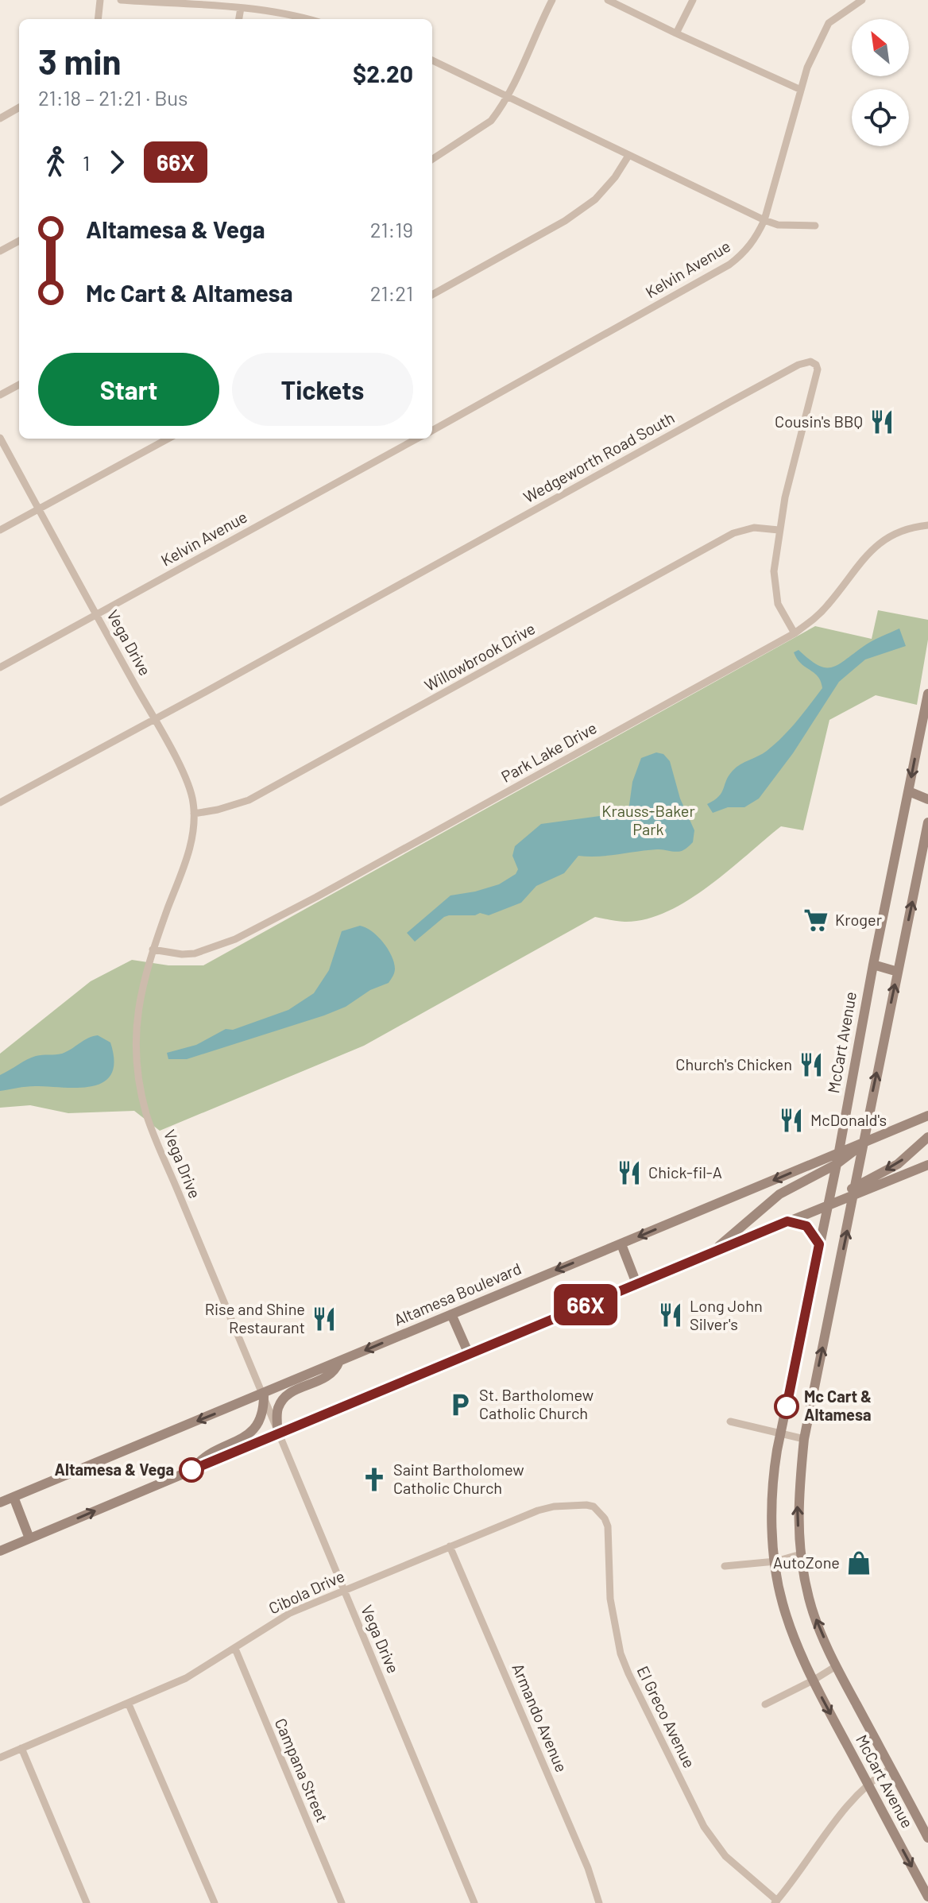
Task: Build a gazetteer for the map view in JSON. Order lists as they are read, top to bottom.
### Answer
{
  "streets": {
    "main road": ["McCart Avenue", "Altamesa Boulevard"],
    "street": [
      "Kelvin Avenue",
      "Wedgeworth Road South",
      "Vega Drive",
      "Willowbrook Drive",
      "Park Lake Drive",
      "Cibola Drive",
      "El Greco Avenue",
      "Armando Avenue",
      "Campana Street"
    ]
  },
  "crossings": [
    ["Kelvin Avenue", "Vega Drive"],
    ["Wedgeworth Road South", "Vega Drive"],
    ["Wedgeworth Road South", "Willowbrook Drive"],
    ["Wedgeworth Road South", "Park Lake Drive"],
    ["Vega Drive", "Willowbrook Drive"],
    ["Vega Drive", "Park Lake Drive"],
    ["Vega Drive", "Altamesa Boulevard"],
    ["Vega Drive", "Cibola Drive"],
    ["McCart Avenue", "Altamesa Boulevard"],
    ["Cibola Drive", "El Greco Avenue"],
    ["Cibola Drive", "Armando Avenue"],
    ["Cibola Drive", "Campana Street"]
  ],
  "parks": ["Krauss-Baker Park"],
  "places": {
    "restaurant": [
      "Cousin's BBQ",
      "Church's Chicken",
      "McDonald's",
      "Chick-fil-A",
      "Long John Silver's",
      "Rise and Shine Restaurant"
    ],
    "supermarket": ["Kroger"],
    "parking": ["St. Bartholomew Catholic Church"],
    "other": ["Mc Cart & Altamesa", "Altamesa & Vega"],
    "church": ["Saint Bartholomew Catholic Church"],
    "shop": ["AutoZone"]
  },
  "lines": ["bus line 66X"],
  "north": "top left",
  "page": {
    "on_map": "66X",
    "heading": ["3 min", "21:18 – 21:21 · Bus", "$2.20"],
    "legs": ["1", "66X"],
    "list": [
      {
        "name": "Altamesa & Vega",
        "value": "21:19"
      },
      {
        "name": "Mc Cart & Altamesa",
        "value": "21:21"
      }
    ],
    "buttons": ["Start", "Tickets"]
  }
}
